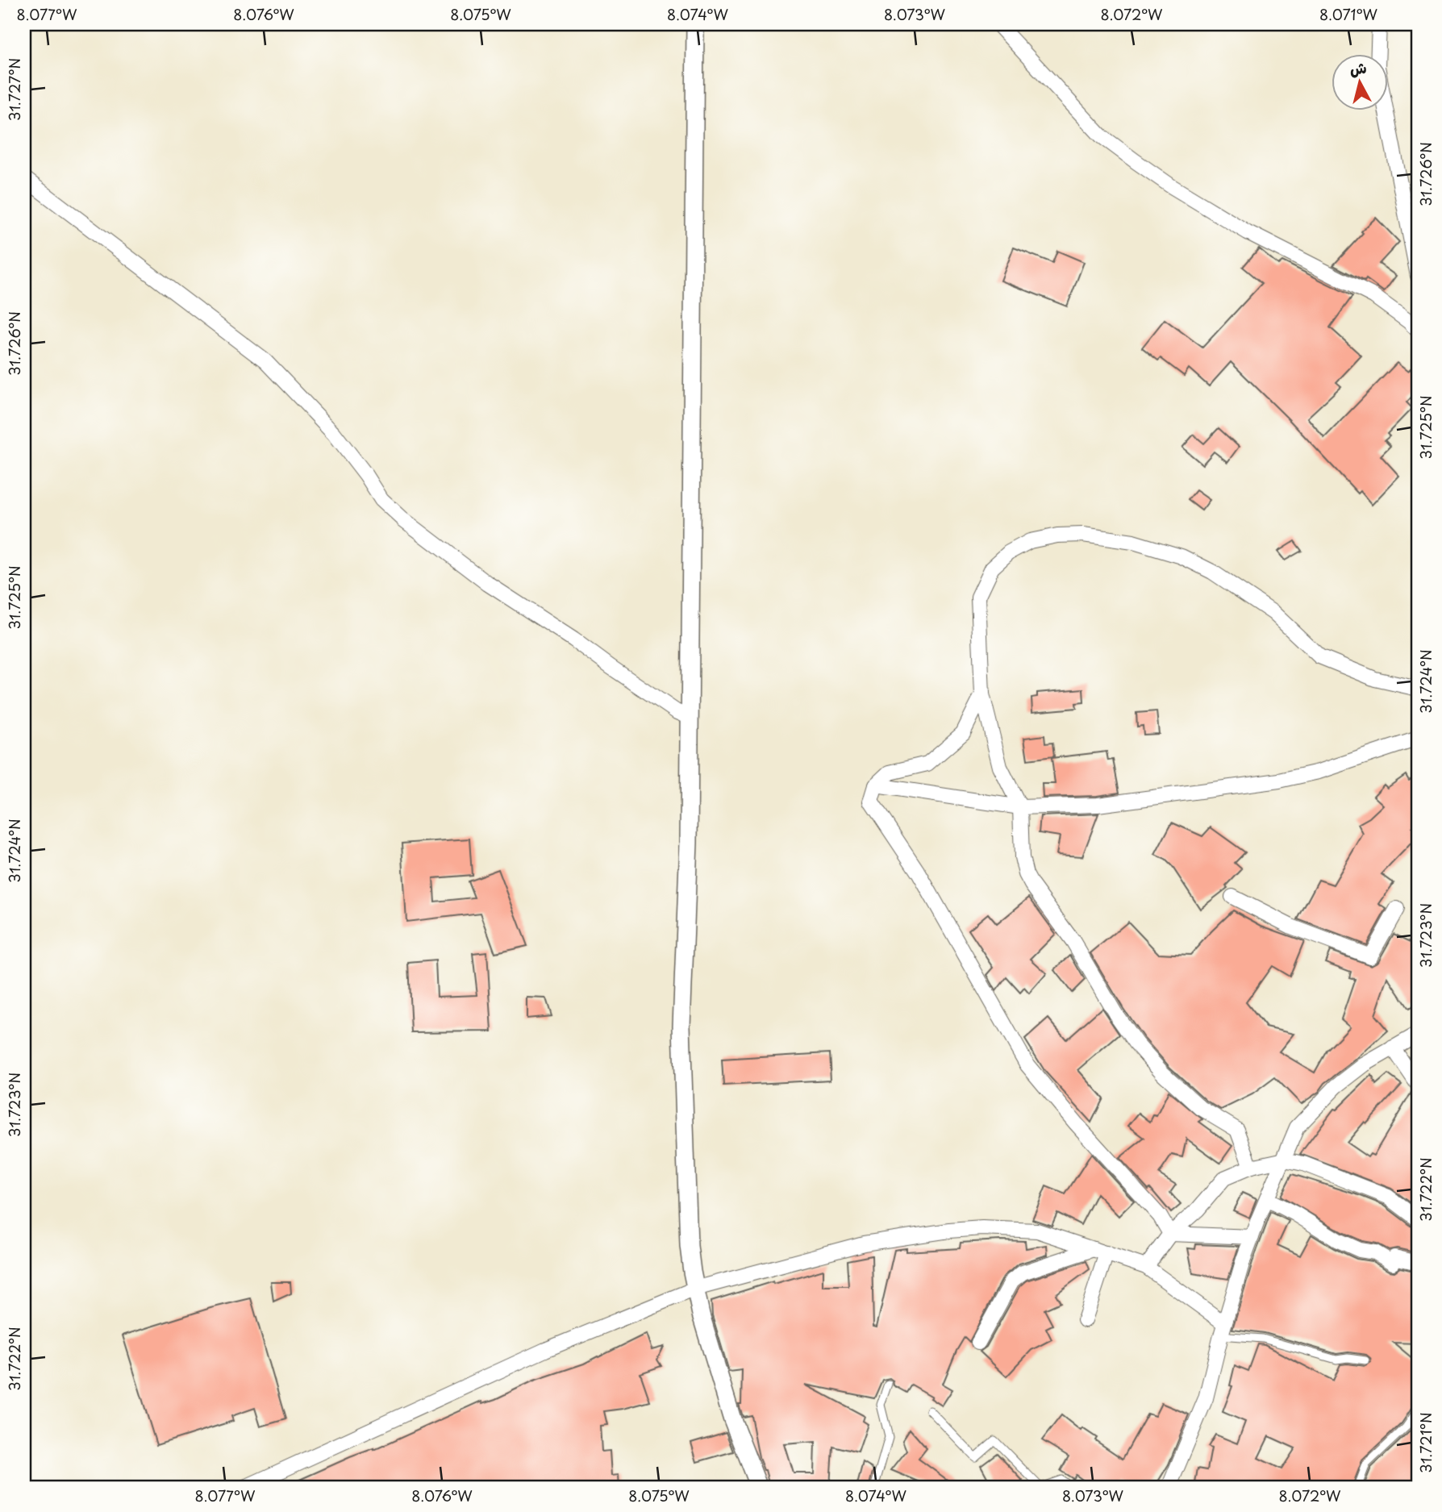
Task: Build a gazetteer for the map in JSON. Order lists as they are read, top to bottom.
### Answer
{
  "north": "top",
  "coordinates": [
    "8.077°W",
    "8.076°W",
    "8.075°W",
    "8.074°W",
    "8.073°W",
    "8.072°W",
    "8.071°W",
    "31.727°N",
    "31.726°N",
    "31.725°N",
    "31.724°N",
    "31.723°N",
    "31.722°N",
    "31.721°N"
  ]
}
